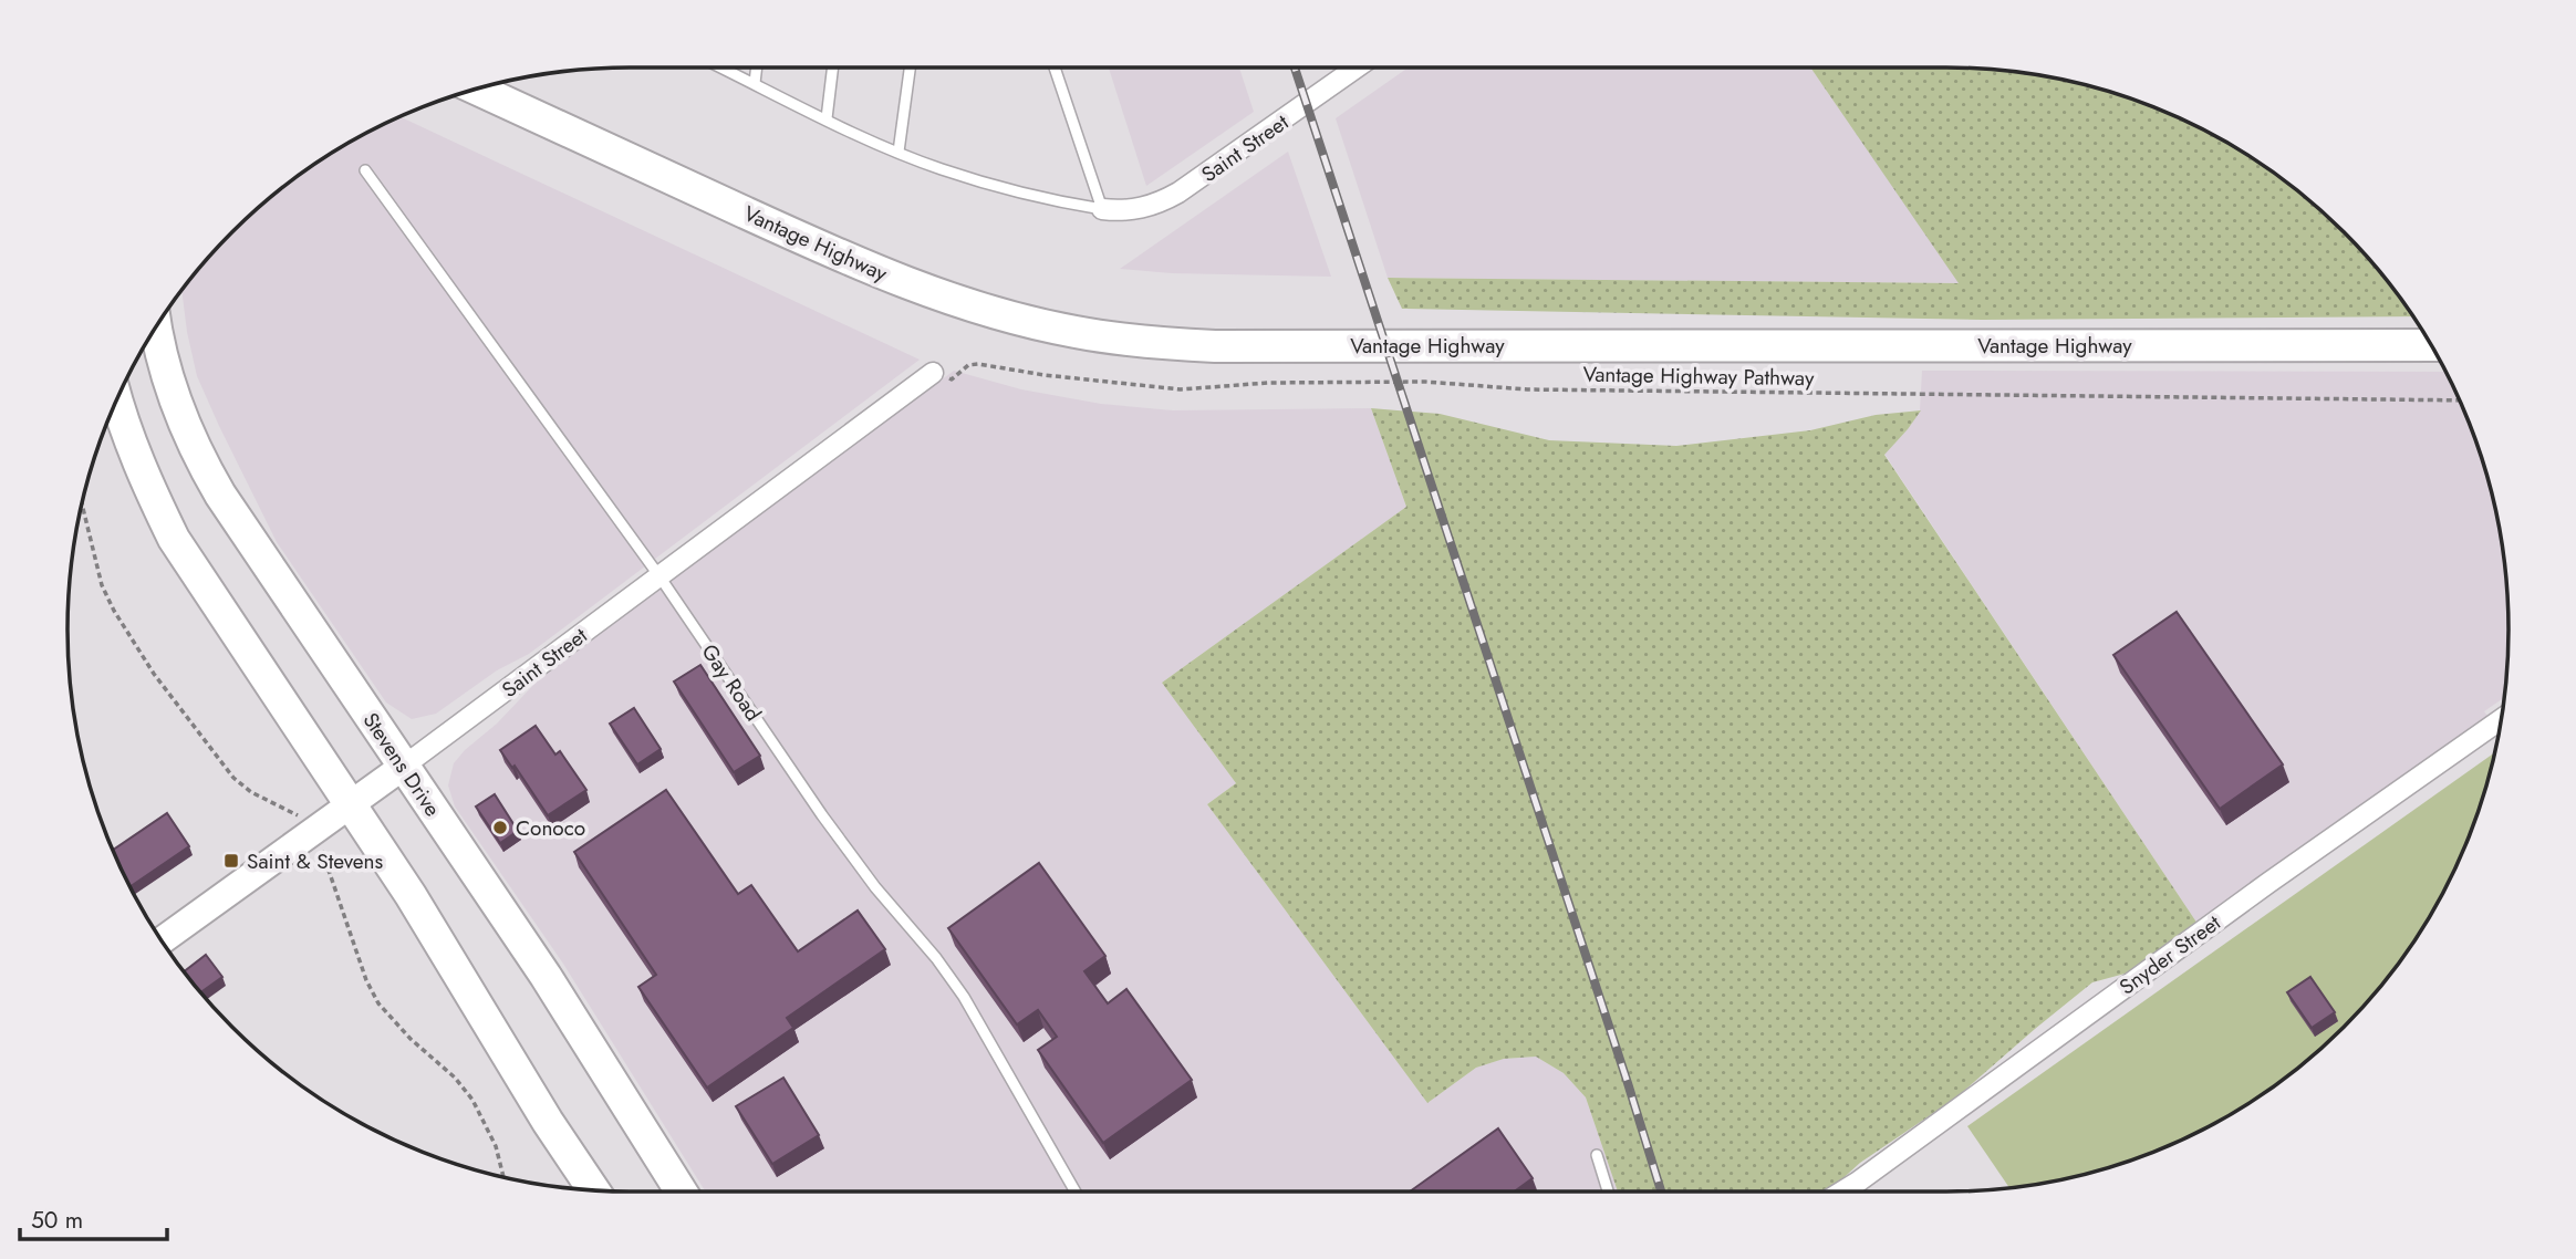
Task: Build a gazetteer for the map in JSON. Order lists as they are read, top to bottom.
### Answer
{
  "streets": {
    "main road": ["Vantage Highway", "Stevens Drive"],
    "street": ["Saint Street", "Snyder Street"],
    "lane": ["Gay Road"],
    "path": ["Vantage Highway Pathway"]
  },
  "crossings": [
    ["Saint Street", "Vantage Highway Pathway"],
    ["Saint Street", "Gay Road"],
    ["Saint Street", "Stevens Drive"]
  ],
  "places": {
    "other": ["Conoco"],
    "transit": ["Saint & Stevens"]
  },
  "scale_bar": "50 m"
}
